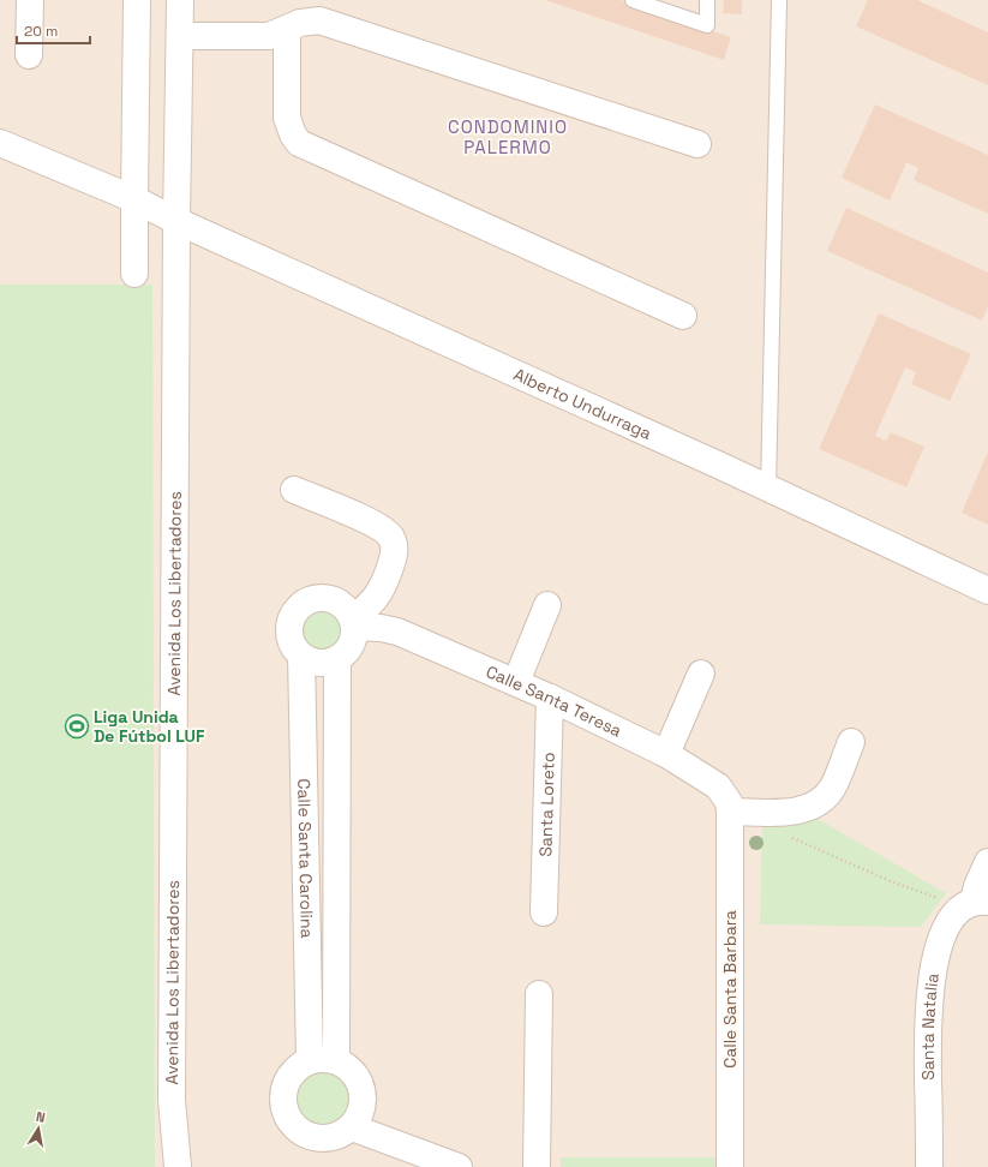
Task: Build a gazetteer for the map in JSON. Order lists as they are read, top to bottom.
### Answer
{
  "streets": {
    "street": [
      "Alberto Undurraga",
      "Avenida Los Libertadores",
      "Calle Santa Teresa",
      "Santa Loreto",
      "Calle Santa Carolina",
      "Calle Santa Barbara",
      "Santa Natalia"
    ]
  },
  "crossings": [
    ["Alberto Undurraga", "Avenida Los Libertadores"],
    ["Calle Santa Teresa", "Santa Loreto"],
    ["Calle Santa Teresa", "Calle Santa Carolina"],
    ["Calle Santa Teresa", "Calle Santa Barbara"]
  ],
  "districts": ["CONDOMINIO PALERMO"],
  "places": {
    "sports": ["Liga Unida De Fútbol LUF"]
  },
  "scale_bar": "20 m",
  "north": "top"
}
